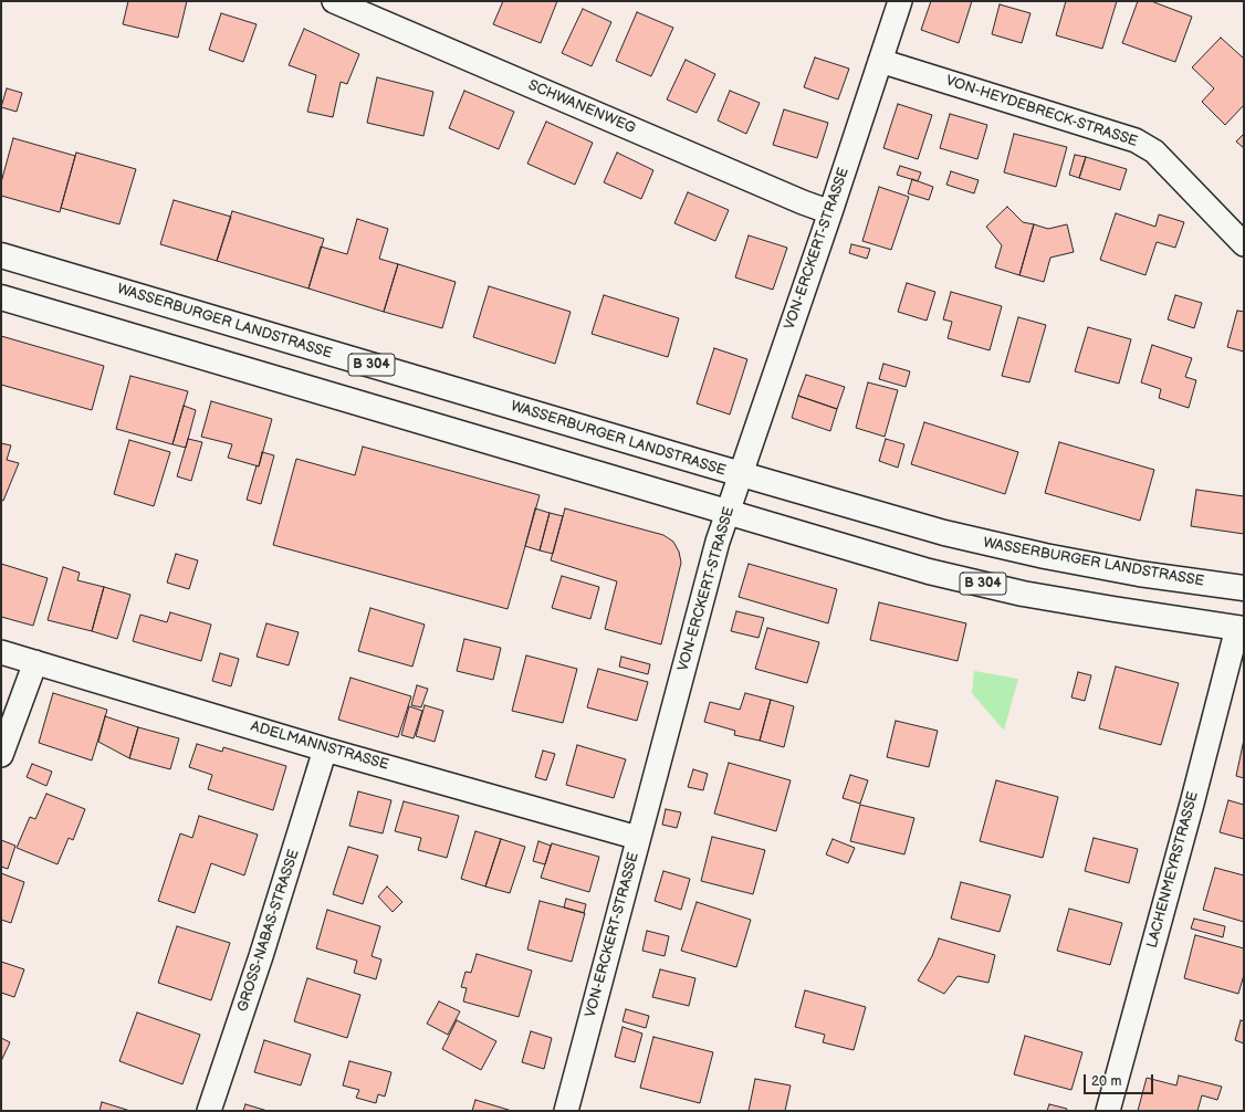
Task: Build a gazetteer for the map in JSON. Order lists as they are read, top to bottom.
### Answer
{
  "streets": {
    "main road": ["WASSERBURGER LANDSTRASSE", "B 304"],
    "street": [
      "SCHWANENWEG",
      "VON-HEYDEBRECK-STRASSE",
      "VON-ERCKERT-STRASSE",
      "ADELMANNSTRASSE",
      "LACHENMEYRSTRASSE",
      "GROSS-NABAS-STRASSE"
    ]
  },
  "crossings": [
    ["SCHWANENWEG", "VON-ERCKERT-STRASSE"],
    ["VON-HEYDEBRECK-STRASSE", "VON-ERCKERT-STRASSE"],
    ["VON-ERCKERT-STRASSE", "WASSERBURGER LANDSTRASSE"],
    ["VON-ERCKERT-STRASSE", "B 304"],
    ["VON-ERCKERT-STRASSE", "ADELMANNSTRASSE"],
    ["B 304", "LACHENMEYRSTRASSE"],
    ["ADELMANNSTRASSE", "GROSS-NABAS-STRASSE"]
  ],
  "scale_bar": "20 m"
}
